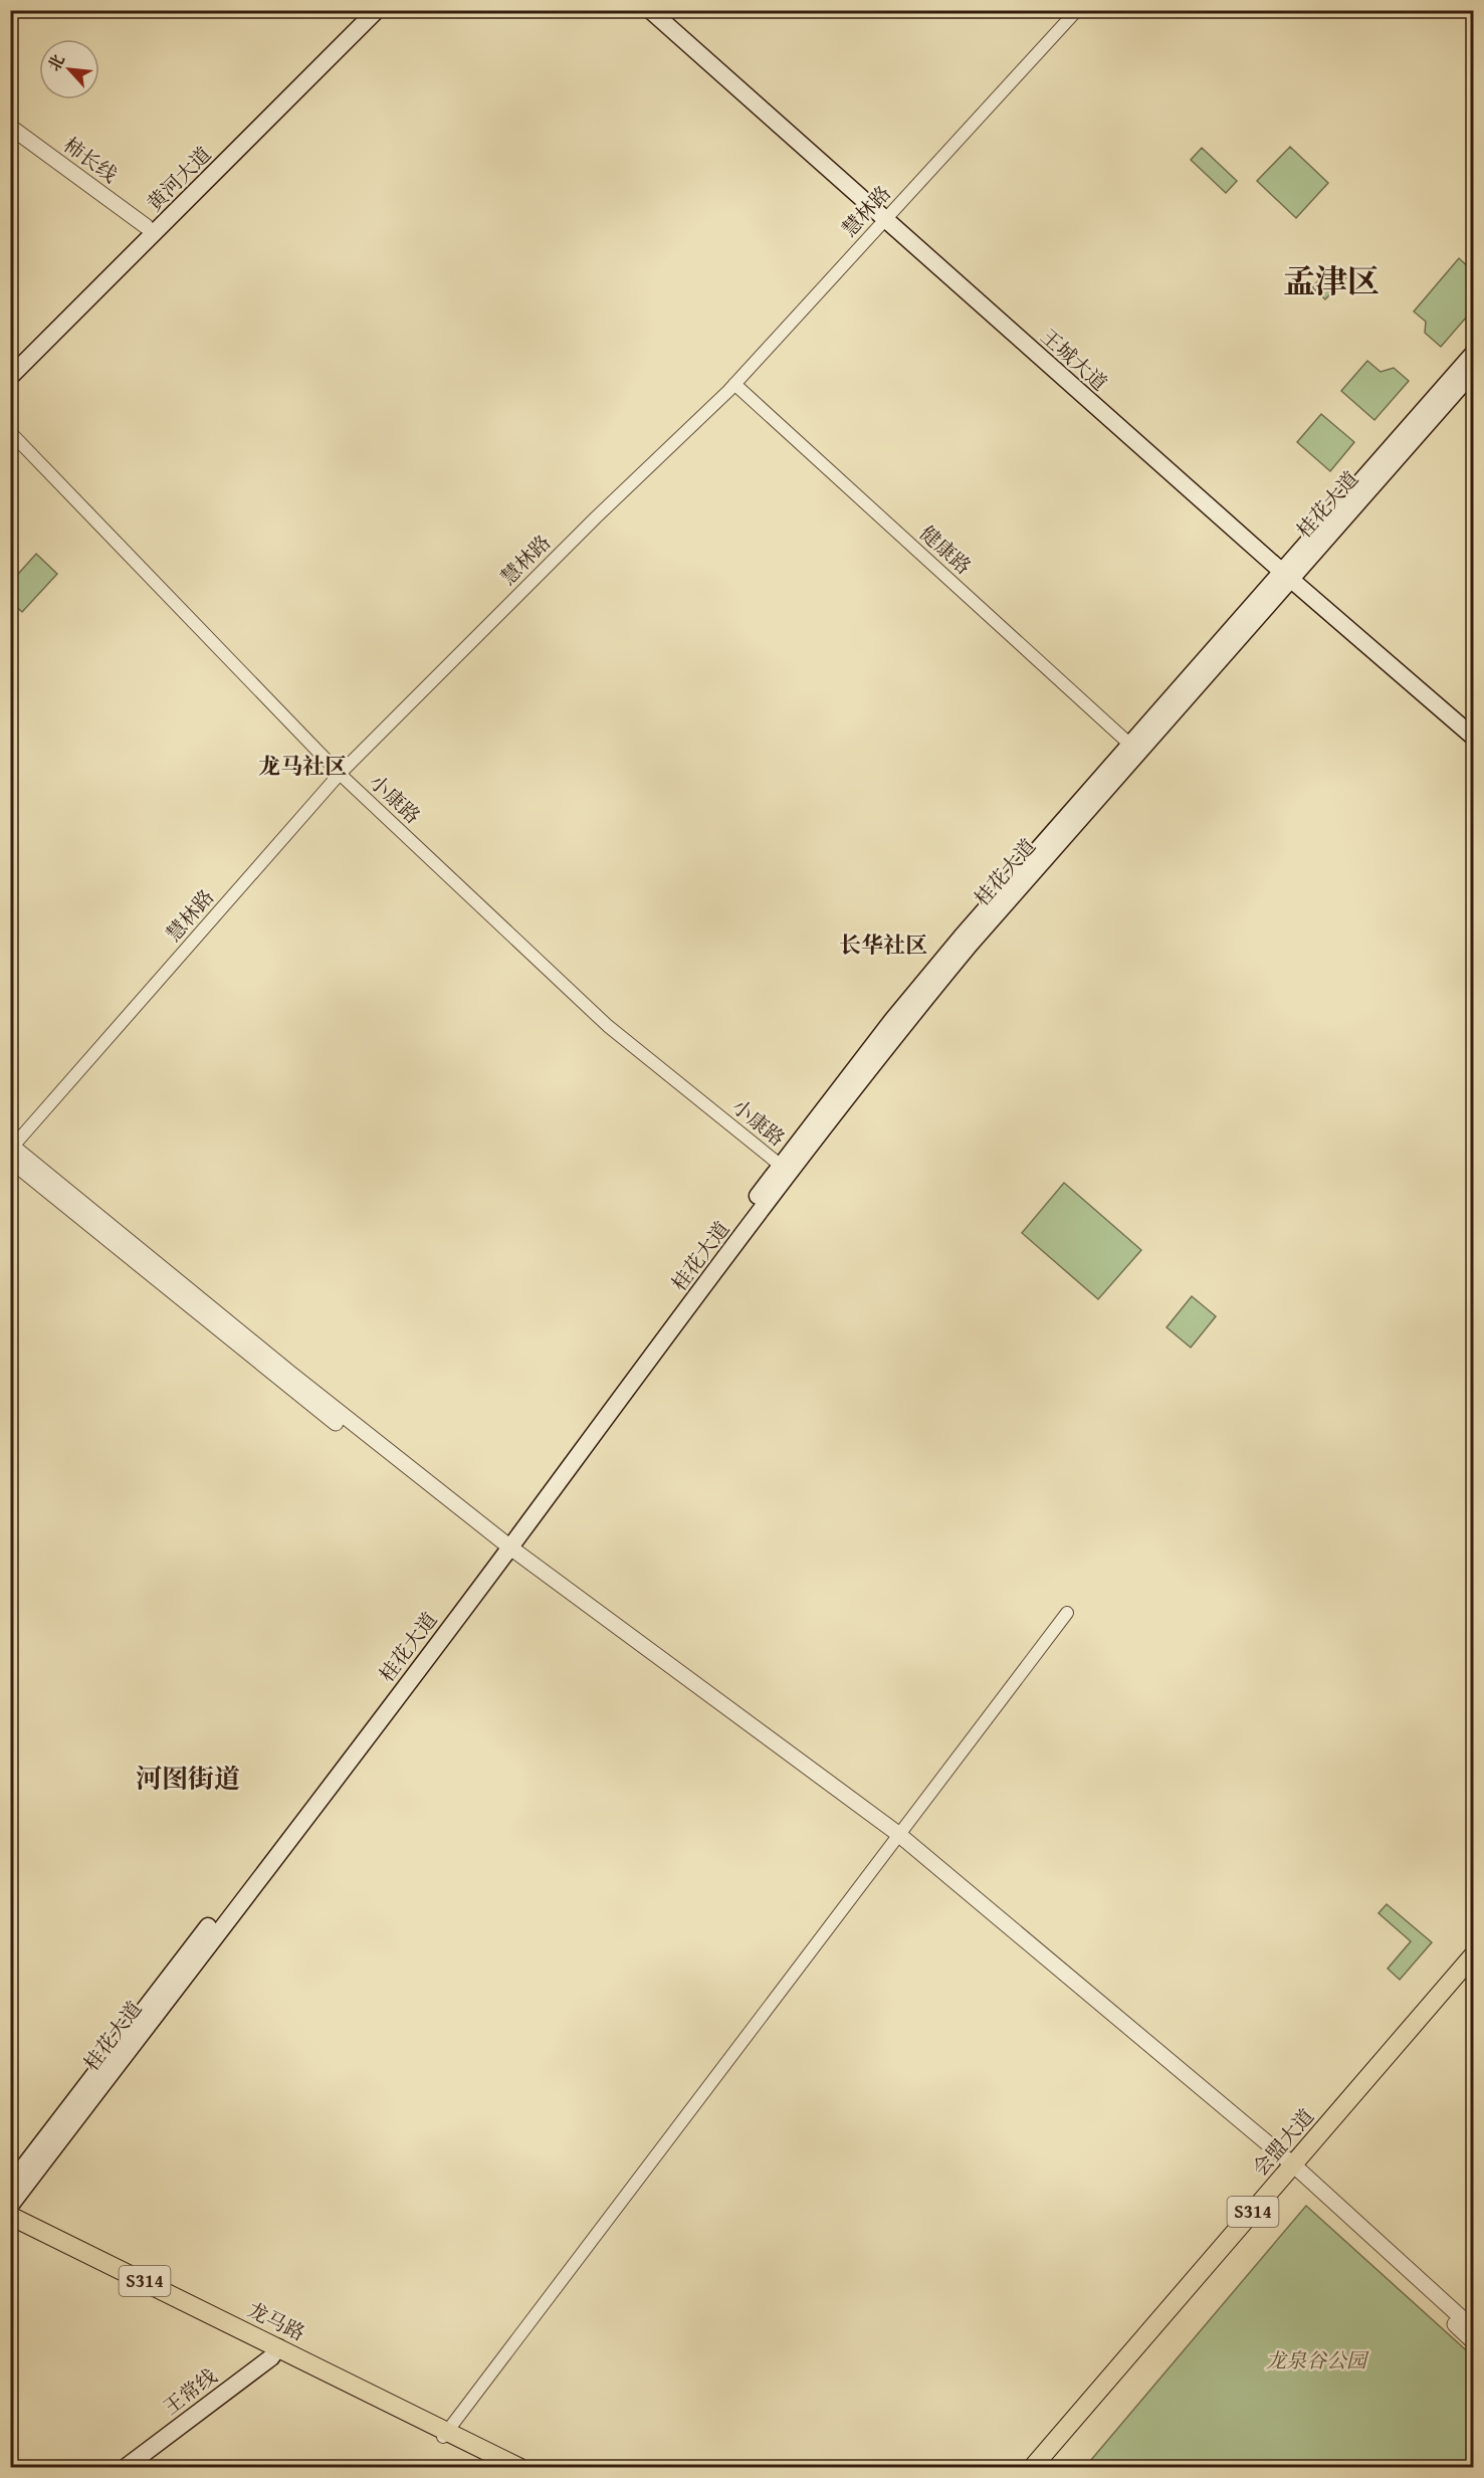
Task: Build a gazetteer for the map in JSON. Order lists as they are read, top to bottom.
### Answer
{
  "streets": {
    "main road": [
      "黄河大道",
      "王城大道",
      "桂花大道",
      "会盟大道",
      "S314",
      "龙马路",
      "王常线"
    ],
    "street": [
      "柿长线",
      "慧林路",
      "健康路",
      "小康路"
    ]
  },
  "crossings": [
    ["柿长线", "黄河大道"],
    ["慧林路", "王城大道"],
    ["慧林路", "健康路"],
    ["慧林路", "小康路"],
    ["王城大道", "桂花大道"],
    ["桂花大道", "健康路"],
    ["桂花大道", "小康路"],
    ["龙马路", "王常线"]
  ],
  "districts": [
    "孟津区",
    "龙马社区",
    "长华社区",
    "河图街道"
  ],
  "parks": ["龙泉谷公园"],
  "north": "top left"
}
